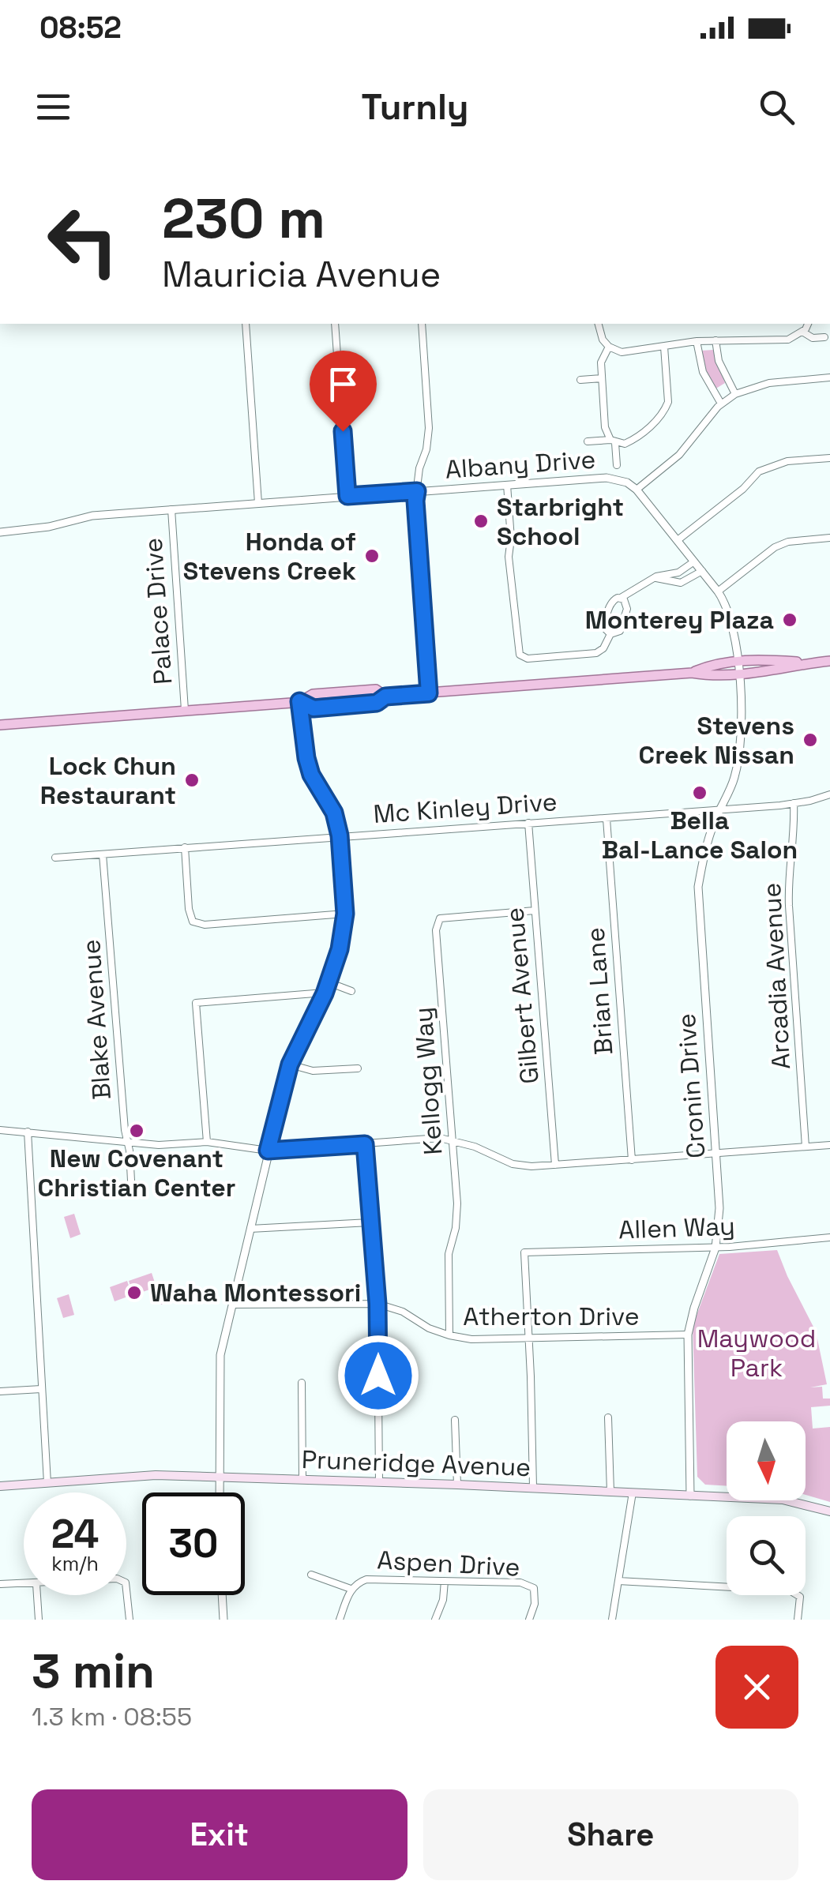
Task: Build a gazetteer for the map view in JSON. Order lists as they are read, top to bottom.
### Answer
{
  "streets": {
    "main road": ["Pruneridge Avenue"],
    "street": [
      "Albany Drive",
      "Palace Drive",
      "Mc Kinley Drive",
      "Arcadia Avenue",
      "Brian Lane",
      "Gilbert Avenue",
      "Blake Avenue",
      "Kellogg Way",
      "Cronin Drive",
      "Allen Way",
      "Atherton Drive",
      "Aspen Drive"
    ]
  },
  "crossings": [
    ["Albany Drive", "Palace Drive"],
    ["Mc Kinley Drive", "Arcadia Avenue"],
    ["Mc Kinley Drive", "Brian Lane"],
    ["Mc Kinley Drive", "Gilbert Avenue"],
    ["Mc Kinley Drive", "Blake Avenue"],
    ["Mc Kinley Drive", "Cronin Drive"],
    ["Gilbert Avenue", "Kellogg Way"],
    ["Kellogg Way", "Atherton Drive"],
    ["Cronin Drive", "Allen Way"],
    ["Cronin Drive", "Atherton Drive"],
    ["Cronin Drive", "Pruneridge Avenue"],
    ["Allen Way", "Atherton Drive"]
  ],
  "parks": ["Maywood Park"],
  "places": [
    "Starbright School",
    "Honda of Stevens Creek",
    "Monterey Plaza",
    "Stevens Creek Nissan",
    "Lock Chun Restaurant",
    "Bella Bal-Lance Salon",
    "New Covenant Christian Center",
    "Waha Montessori"
  ],
  "north": "bottom",
  "page": {
    "status": "08:52",
    "header": "Turnly",
    "turn": ["230 m", "Mauricia Avenue"],
    "speed": "24 km/h",
    "limit": "30",
    "heading": ["3 min", "1.3 km · 08:55"],
    "buttons": ["Exit", "Share"]
  }
}
